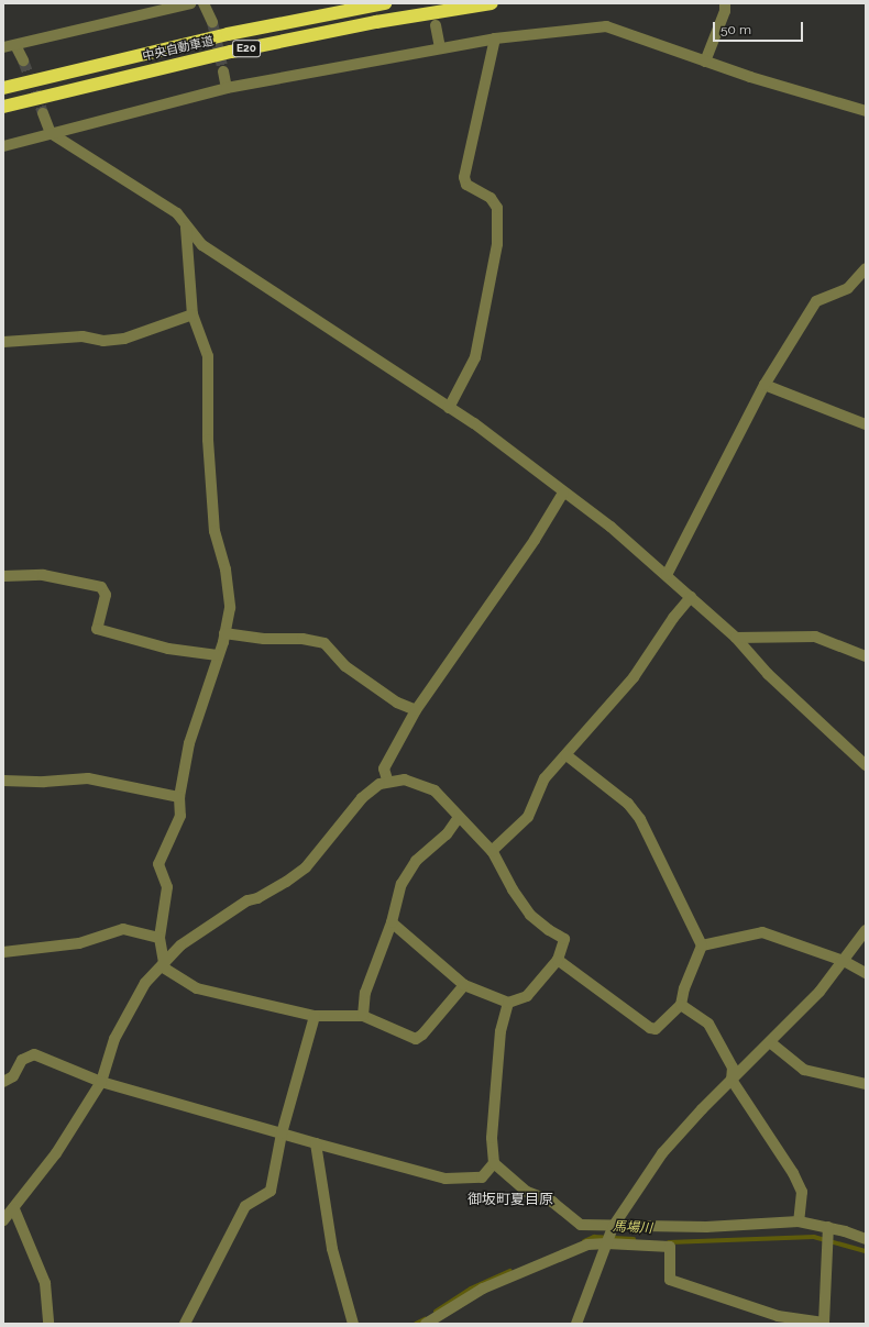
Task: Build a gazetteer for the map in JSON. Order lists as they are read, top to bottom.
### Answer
{
  "streets": {
    "highway": ["E20", "中央自動車道"]
  },
  "districts": ["御坂町夏目原"],
  "water": ["馬場川"],
  "scale_bar": "50 m"
}
